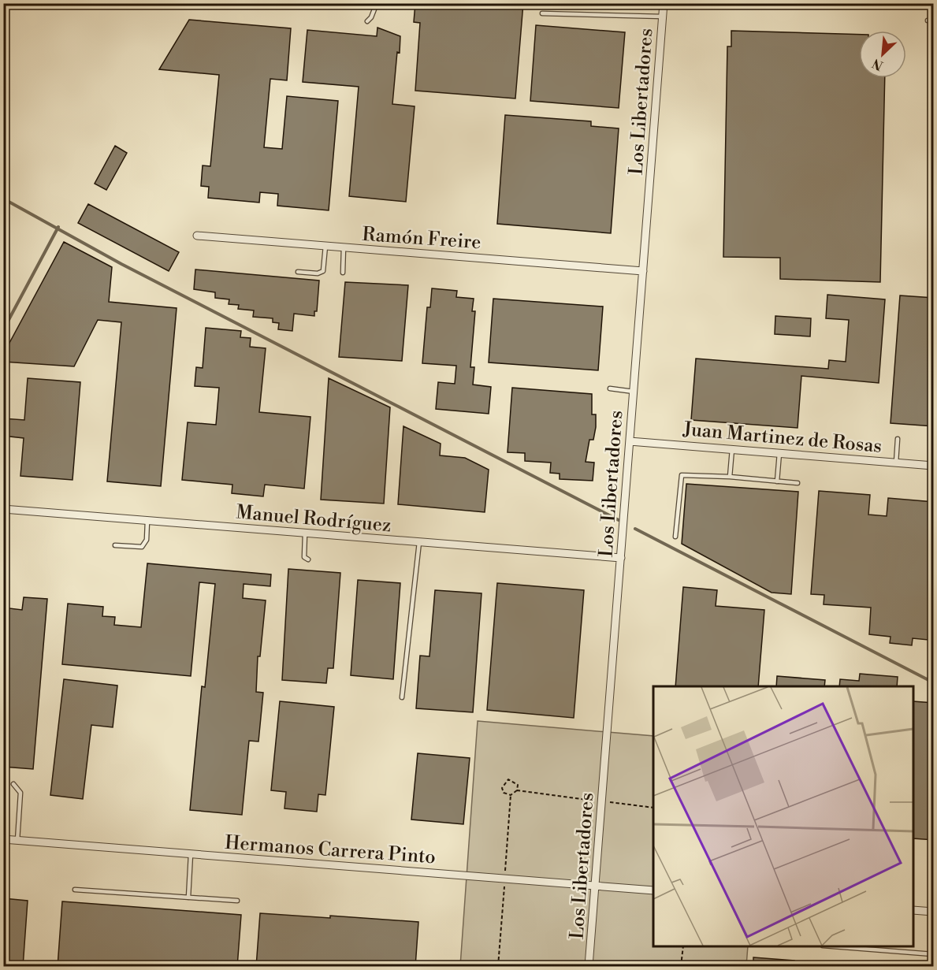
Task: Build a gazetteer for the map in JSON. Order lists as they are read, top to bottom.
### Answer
{
  "streets": {
    "street": [
      "Los Libertadores",
      "Ramón Freire",
      "Juan Martinez de Rosas",
      "Manuel Rodríguez",
      "Hermanos Carrera Pinto"
    ]
  },
  "crossings": [
    ["Los Libertadores", "Ramón Freire"],
    ["Los Libertadores", "Juan Martinez de Rosas"],
    ["Los Libertadores", "Manuel Rodríguez"],
    ["Los Libertadores", "Hermanos Carrera Pinto"]
  ],
  "north": "bottom left"
}
